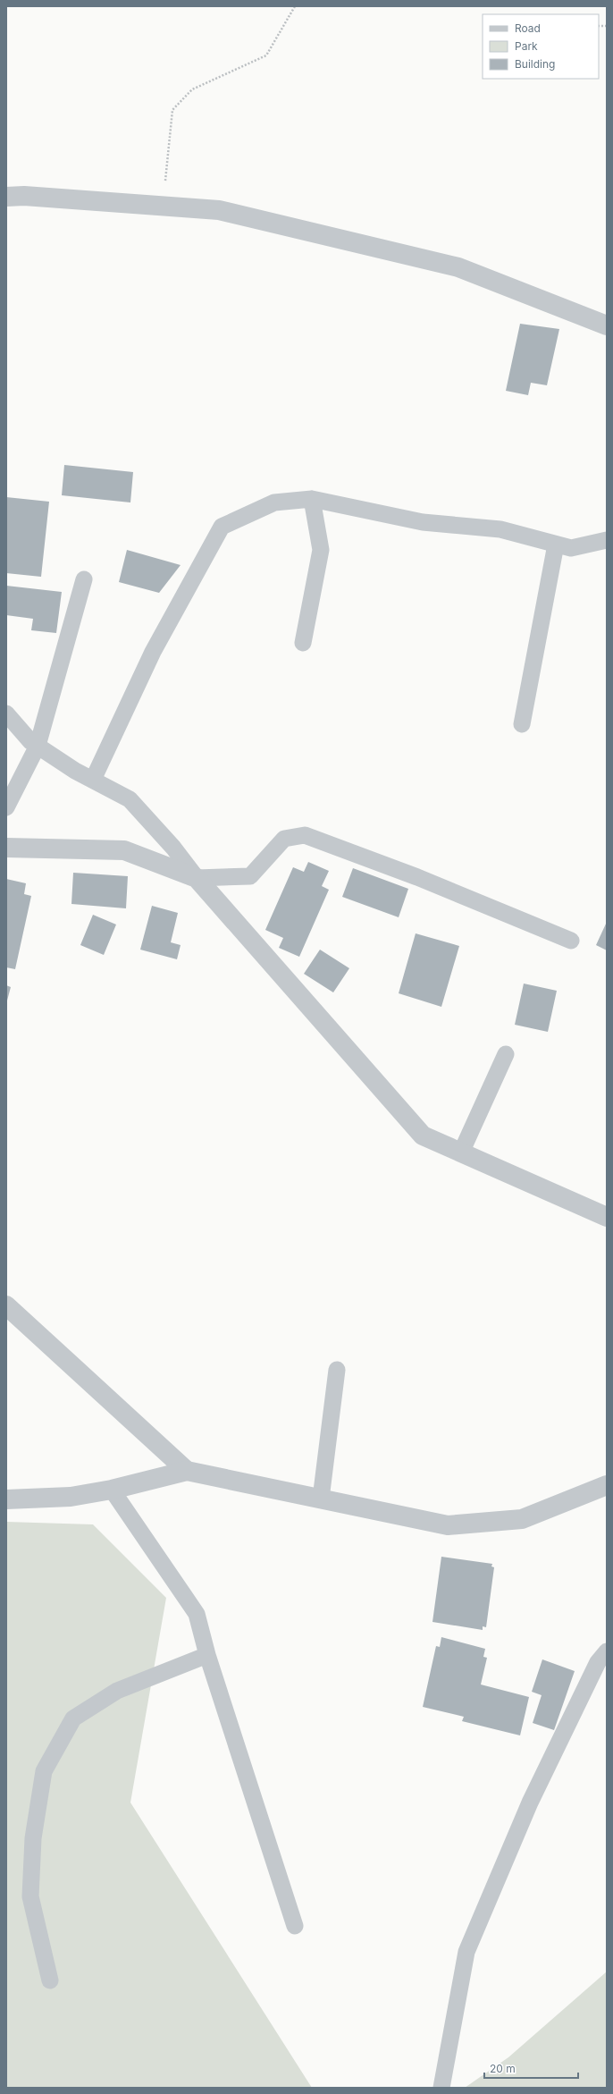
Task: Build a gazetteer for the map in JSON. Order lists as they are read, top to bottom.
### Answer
{
  "legend": ["Road", "Park", "Building"],
  "scale_bar": "20 m"
}
